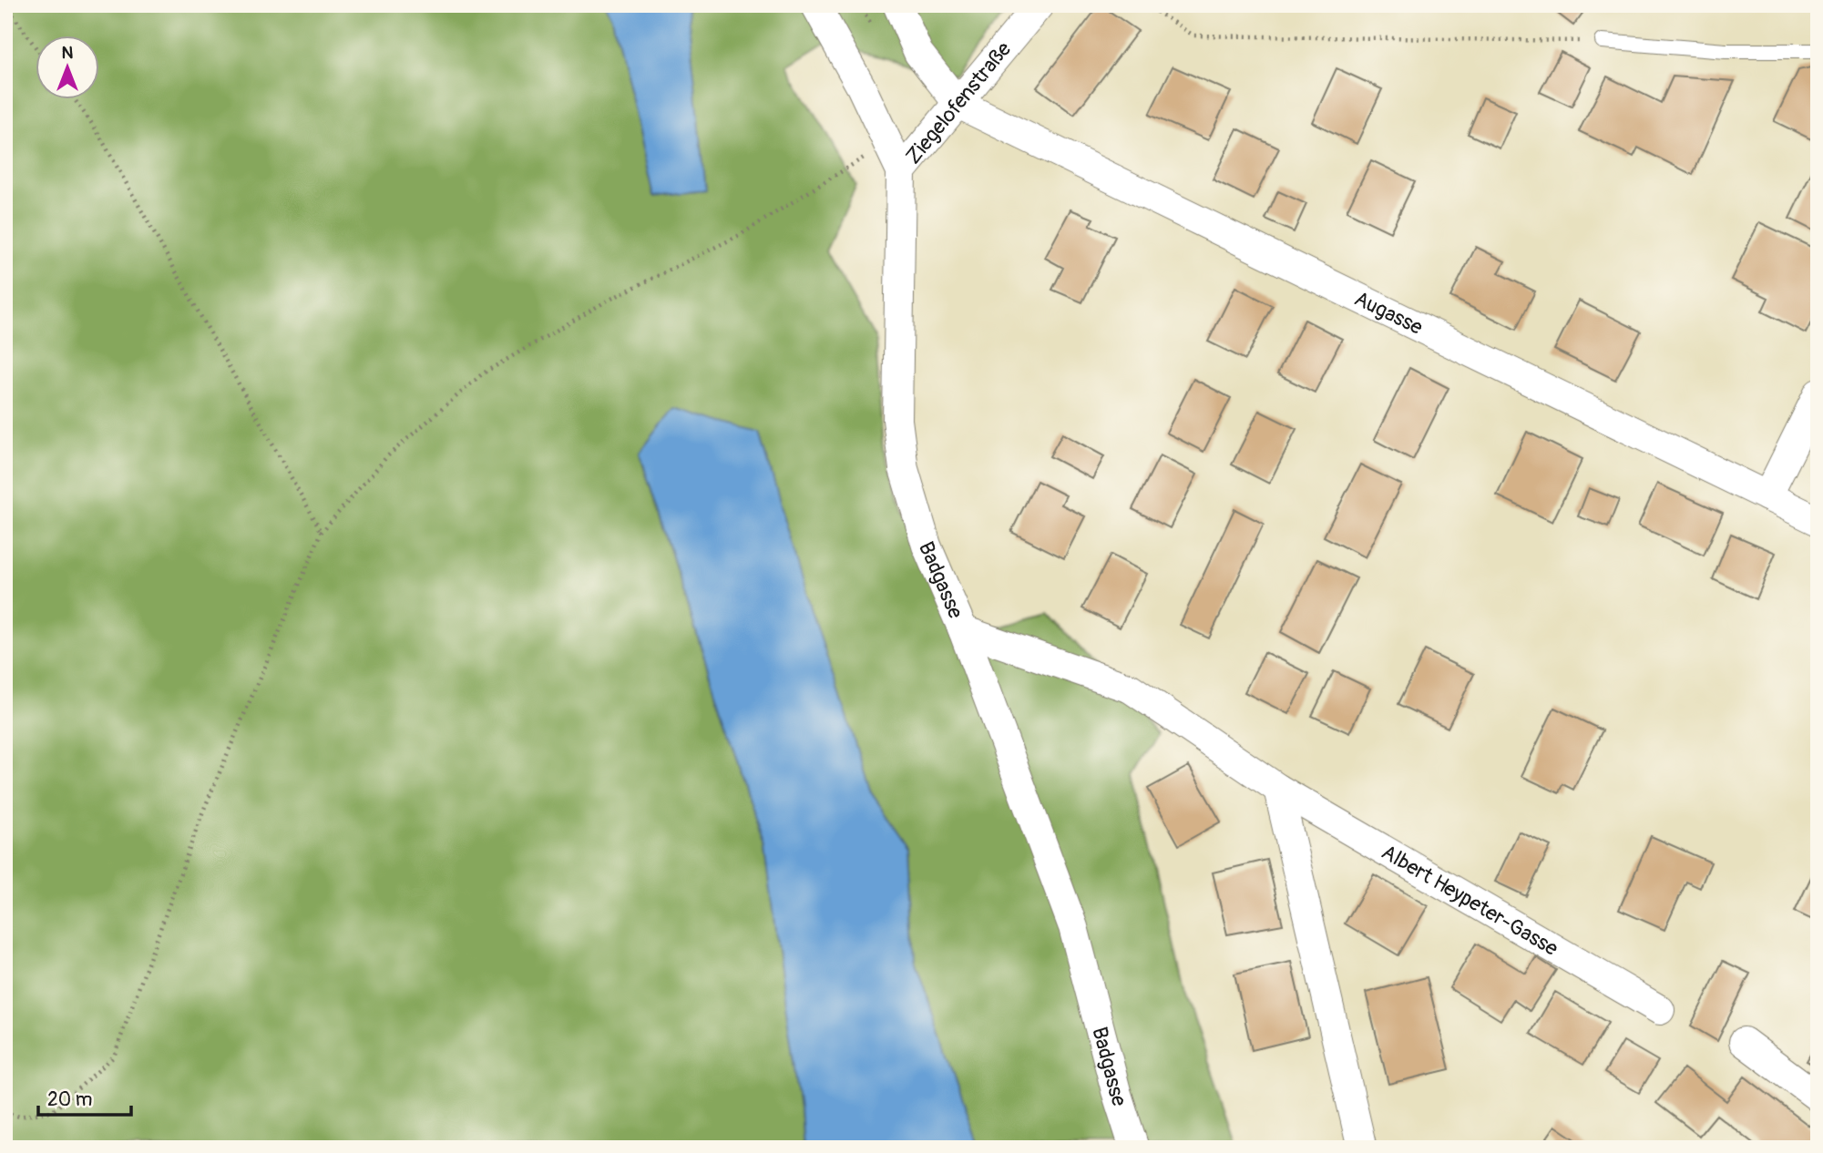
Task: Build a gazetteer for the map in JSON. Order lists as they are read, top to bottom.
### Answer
{
  "streets": {
    "street": [
      "Ziegelofenstraße",
      "Augasse",
      "Badgasse",
      "Albert Heypeter-Gasse"
    ]
  },
  "crossings": [
    ["Ziegelofenstraße", "Augasse"],
    ["Ziegelofenstraße", "Badgasse"],
    ["Badgasse", "Albert Heypeter-Gasse"]
  ],
  "scale_bar": "20 m",
  "north": "top"
}
